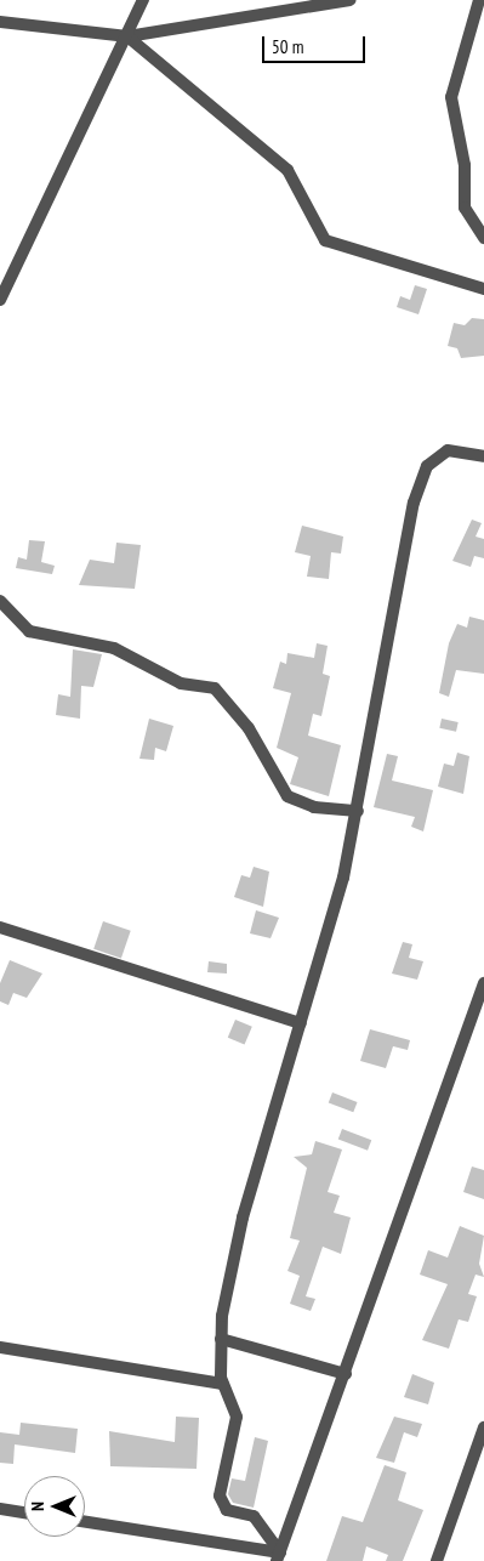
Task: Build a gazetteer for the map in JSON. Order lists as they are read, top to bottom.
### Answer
{
  "scale_bar": "50 m",
  "north": "left"
}
